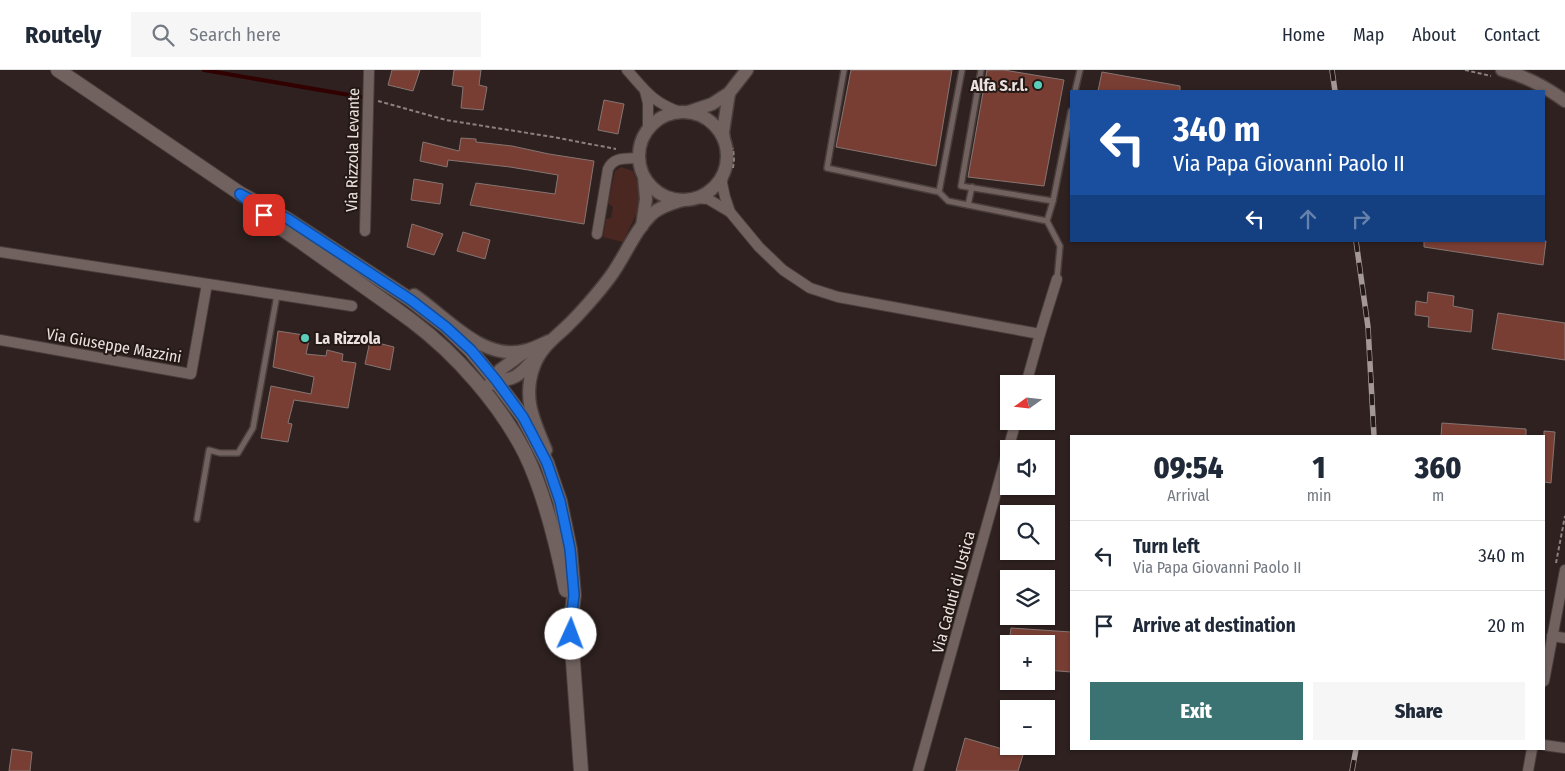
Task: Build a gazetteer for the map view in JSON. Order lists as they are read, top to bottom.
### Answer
{
  "streets": {
    "street": ["Via Rizzola Levante", "Via Giuseppe Mazzini", "Via Caduti di Ustica"]
  },
  "places": ["Alfa S.r.l.", "La Rizzola"],
  "north": "left",
  "page": {
    "header": "Routely",
    "search": "Search here",
    "nav": [
      "Home",
      "Map",
      "About",
      "Contact"
    ],
    "turn": ["340 m", "Via Papa Giovanni Paolo II"],
    "map_buttons": ["+", "−"],
    "eta": [
      "09:54",
      "Arrival",
      "1",
      "min",
      "360",
      "m"
    ],
    "list": [
      {
        "name": "Turn left",
        "note": "Via Papa Giovanni Paolo II",
        "value": "340 m"
      },
      {
        "name": "Arrive at destination",
        "value": "20 m"
      }
    ],
    "buttons": ["Exit", "Share"]
  }
}
